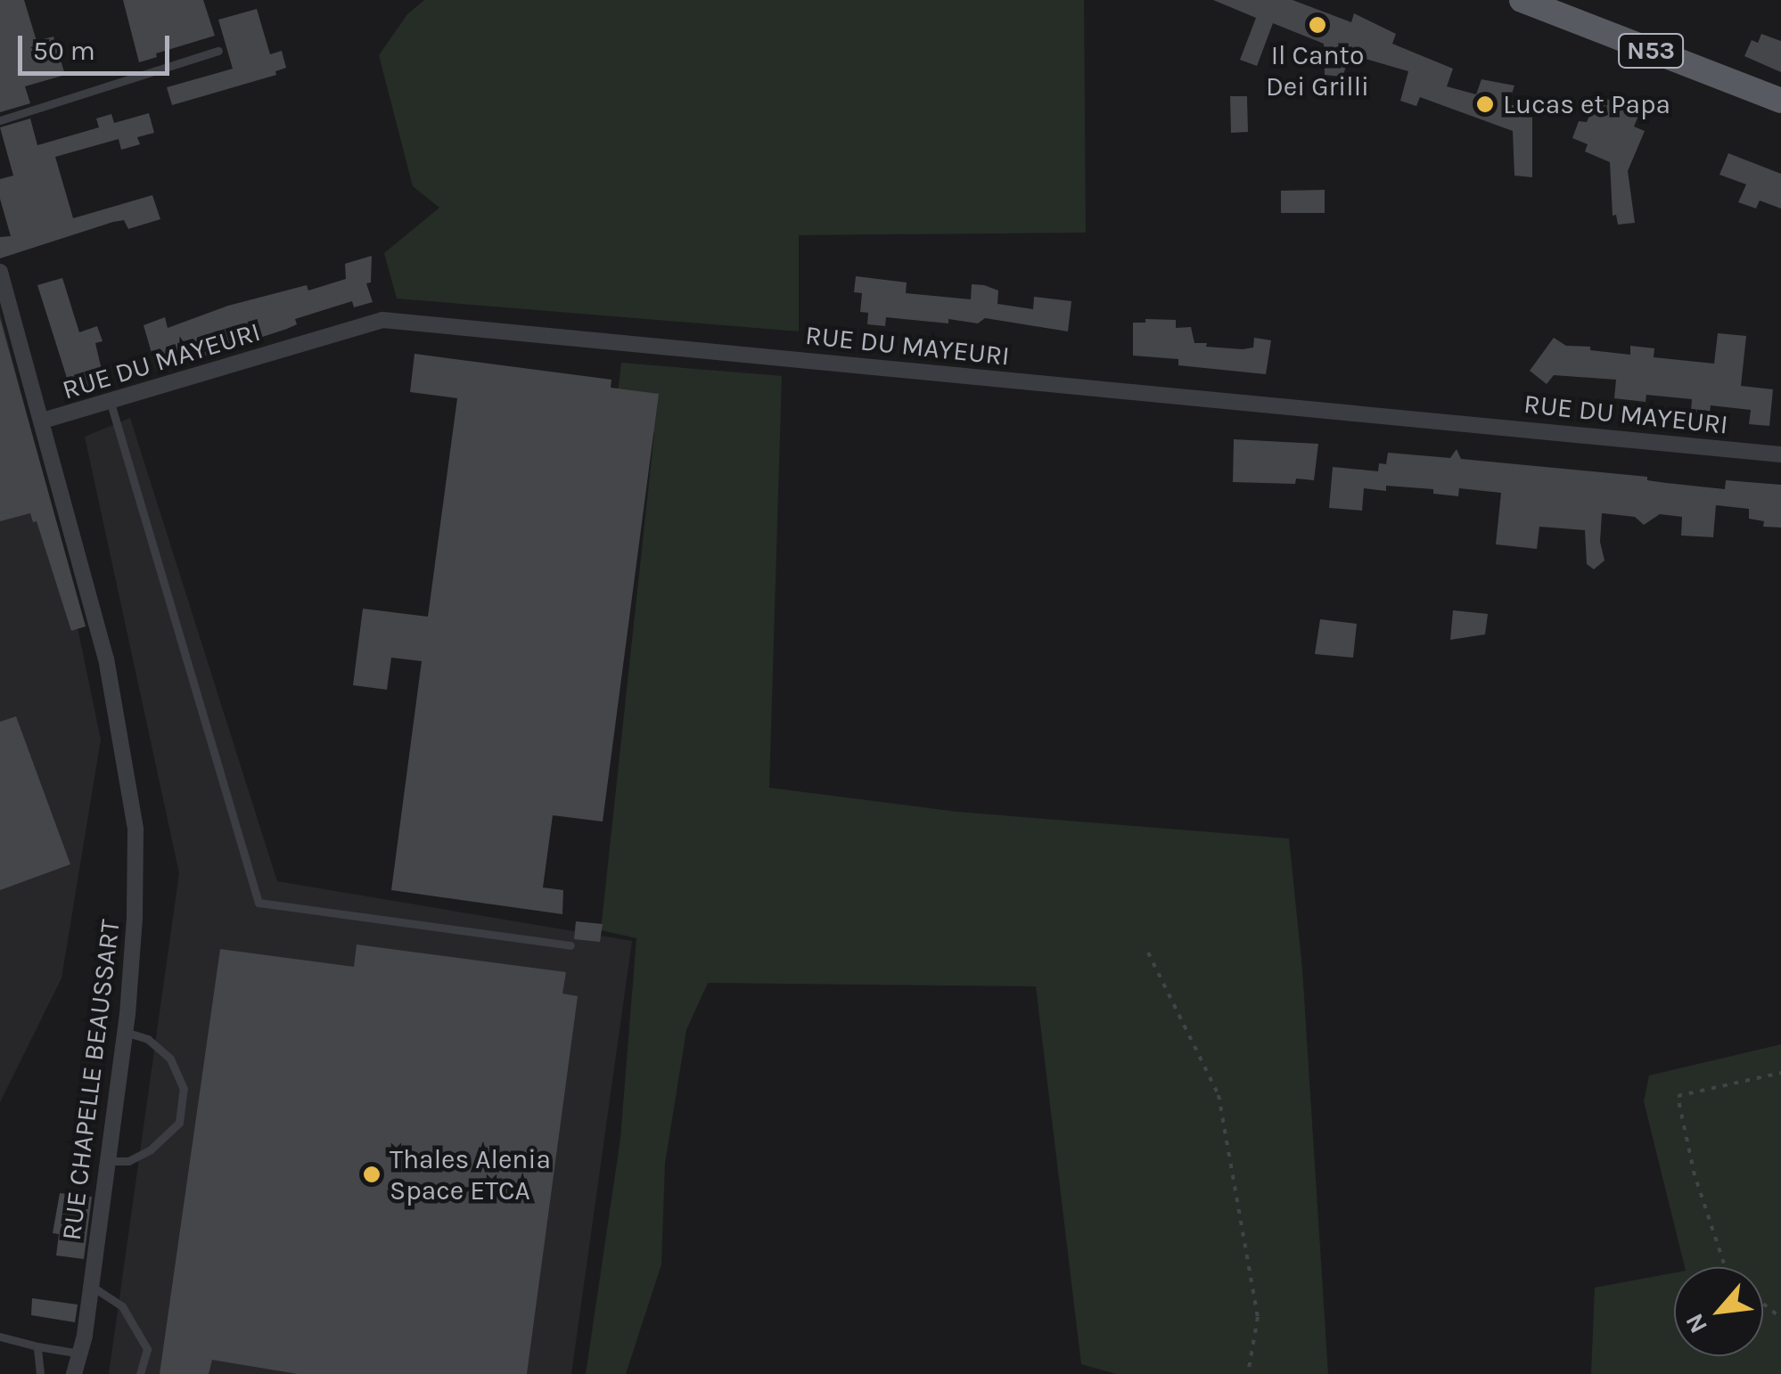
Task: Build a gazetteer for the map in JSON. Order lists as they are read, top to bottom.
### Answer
{
  "streets": {
    "main road": ["N53"],
    "street": ["RUE DU MAYEURI", "RUE CHAPELLE BEAUSSART"]
  },
  "crossings": [
    ["RUE DU MAYEURI", "RUE CHAPELLE BEAUSSART"]
  ],
  "places": ["Il Canto Dei Grilli", "Lucas et Papa", "Thales Alenia Space ETCA"],
  "scale_bar": "50 m",
  "north": "bottom left"
}
